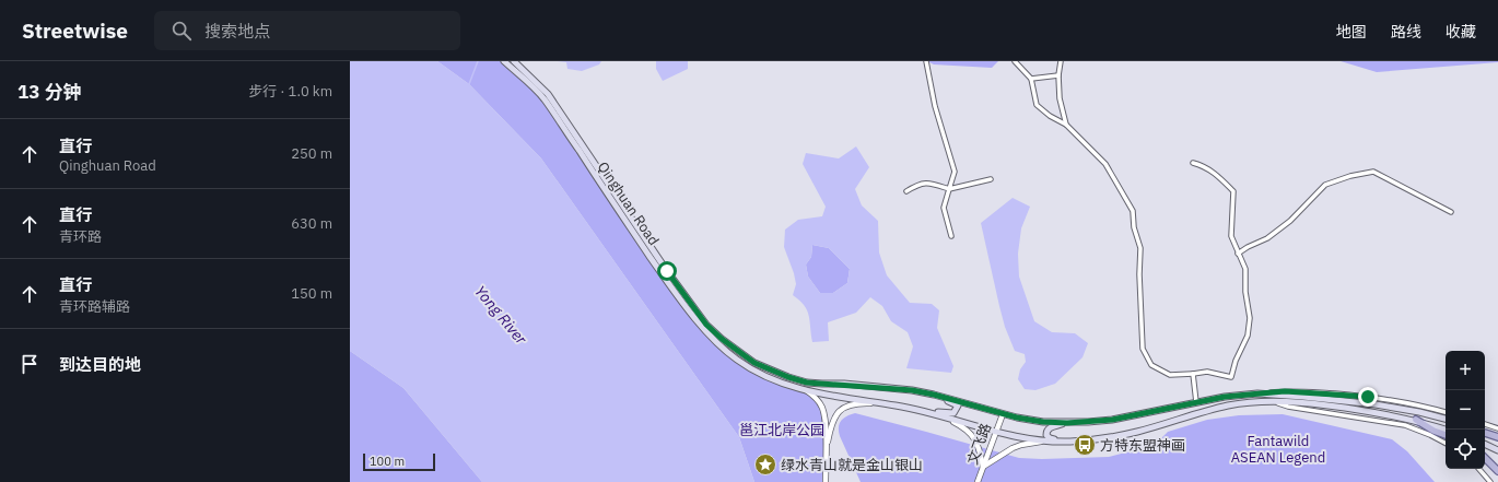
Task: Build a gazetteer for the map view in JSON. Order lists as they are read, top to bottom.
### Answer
{
  "streets": {
    "main road": ["Qinghuan Road"],
    "street": ["文飞路"]
  },
  "water": ["Yong River"],
  "parks": ["邕江北岸公园", "Fantawild ASEAN Legend"],
  "places": {
    "bus stop": ["方特东盟神画"],
    "place": ["绿水青山就是金山银山"]
  },
  "scale_bar": "100 m",
  "page": {
    "header": "Streetwise",
    "search": "搜索地点",
    "nav": ["地图", "路线", "收藏"],
    "heading": ["13 分钟", "步行 · 1.0 km"],
    "list": [
      ["直行", "Qinghuan Road", "250 m"],
      ["直行", "青环路", "630 m"],
      ["直行", "青环路辅路", "150 m"],
      "到达目的地"
    ],
    "map_buttons": ["+", "−"],
    "scale": "100 m"
  }
}
